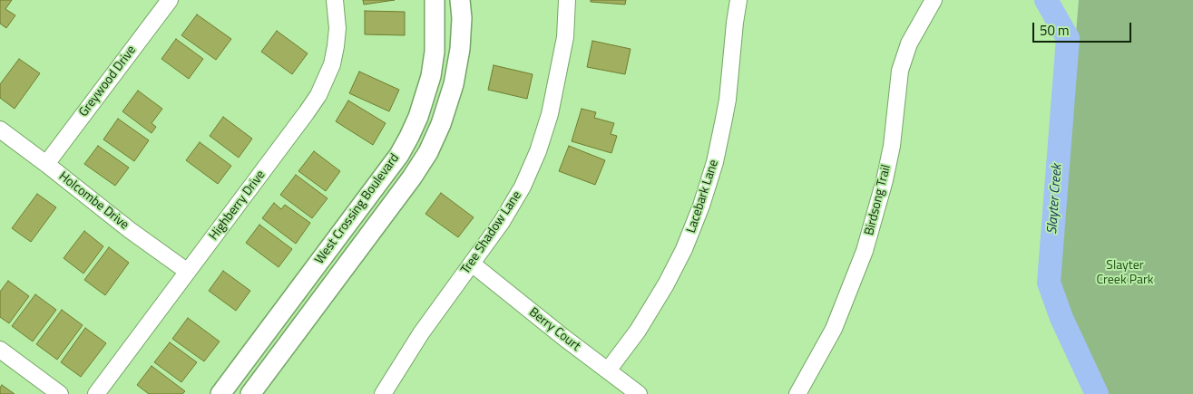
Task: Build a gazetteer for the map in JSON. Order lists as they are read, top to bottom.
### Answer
{
  "streets": {
    "street": [
      "Greywood Drive",
      "Lacebark Lane",
      "Birdsong Trail",
      "Holcombe Drive",
      "Highberry Drive",
      "West Crossing Boulevard",
      "Tree Shadow Lane",
      "Berry Court"
    ]
  },
  "crossings": [
    ["Greywood Drive", "Holcombe Drive"],
    ["Lacebark Lane", "Berry Court"],
    ["Holcombe Drive", "Highberry Drive"],
    ["Tree Shadow Lane", "Berry Court"]
  ],
  "water": ["Slayter Creek"],
  "parks": ["Slayter Creek Park"],
  "scale_bar": "50 m"
}
